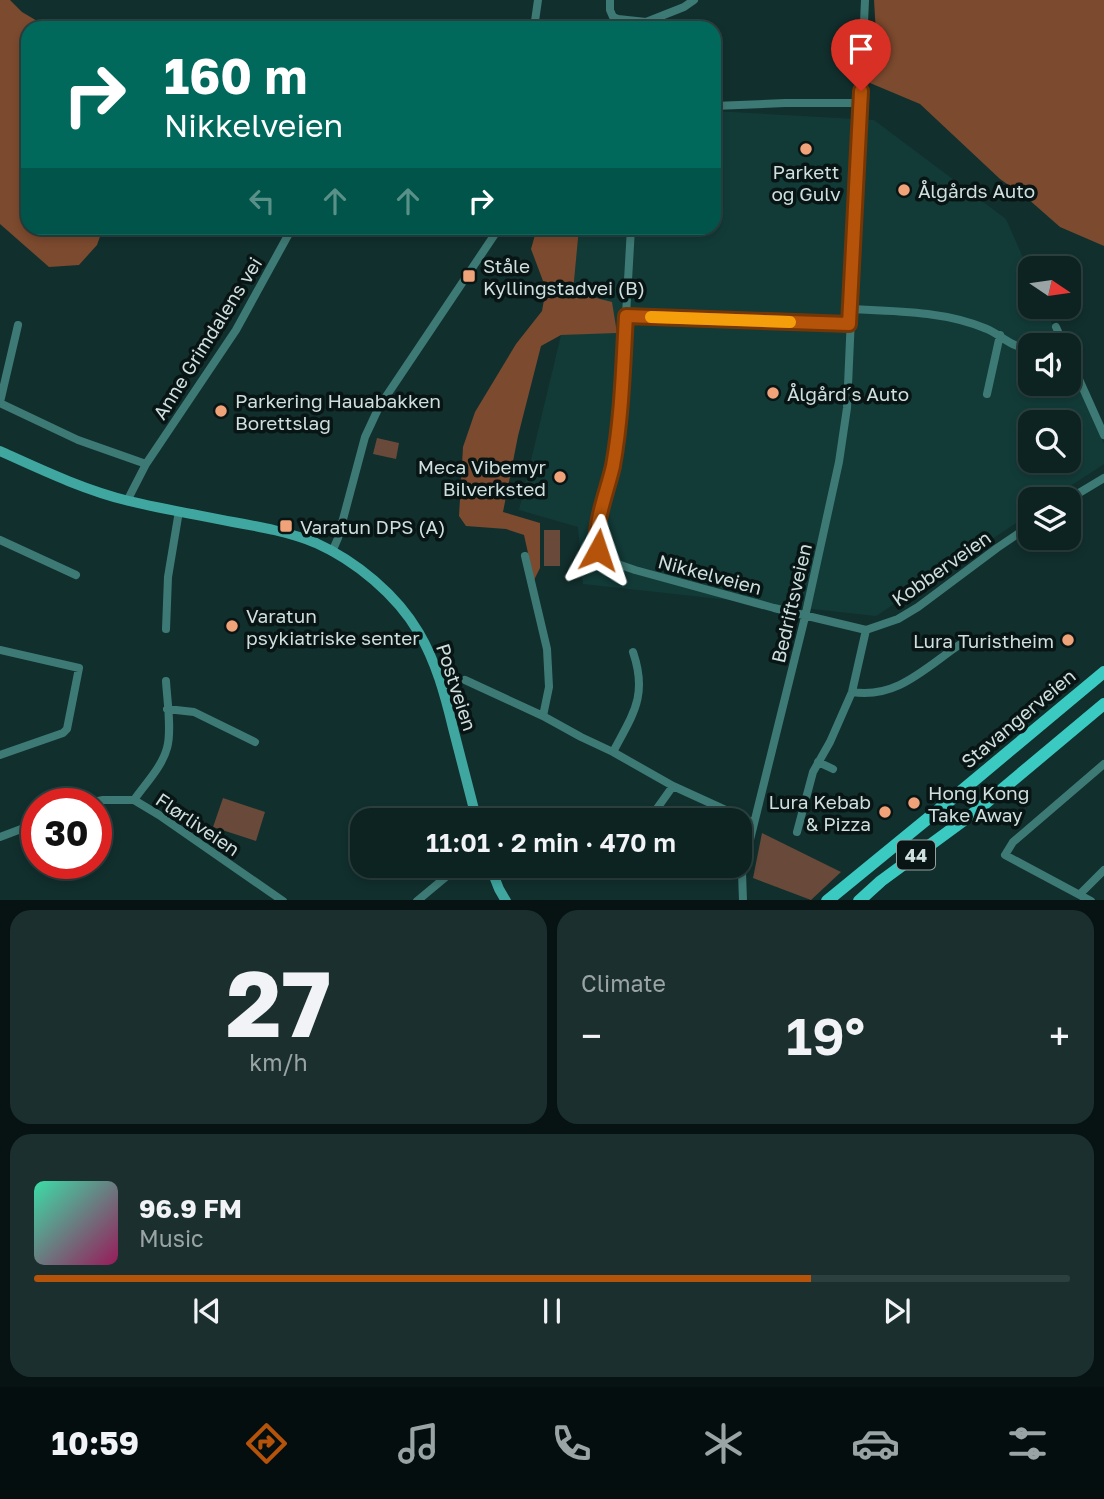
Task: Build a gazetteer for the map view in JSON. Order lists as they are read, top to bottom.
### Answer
{
  "streets": {
    "main road": ["Stavangerveien", "44"],
    "street": [
      "Anne Grimdalens vei",
      "Kobberveien",
      "Nikkelveien",
      "Bedriftsveien",
      "Postveien",
      "Flørliveien"
    ]
  },
  "crossings": [
    ["Anne Grimdalens vei", "Postveien"],
    ["Nikkelveien", "Bedriftsveien"]
  ],
  "places": {
    "other": [
      "Parkett og Gulv",
      "Ålgårds Auto",
      "Ålgård´s Auto",
      "Parkering Hauabakken Borettslag",
      "Meca Vibemyr Bilverksted",
      "Varatun psykiatriske senter",
      "Lura Turistheim",
      "Hong Kong Take Away",
      "Lura Kebab & Pizza"
    ],
    "transit": ["Ståle Kyllingstadvei (B)", "Varatun DPS (A)"]
  },
  "north": "right",
  "page": {
    "turn": ["160 m", "Nikkelveien"],
    "limit": "30",
    "trip": "11:01 · 2 min · 470 m",
    "tile": [
      ["27", "km/h"],
      "Climate"
    ],
    "heat": ["−", "19°", "+"],
    "song": ["96.9 FM", "Music"],
    "tabs": "10:59"
  }
}
